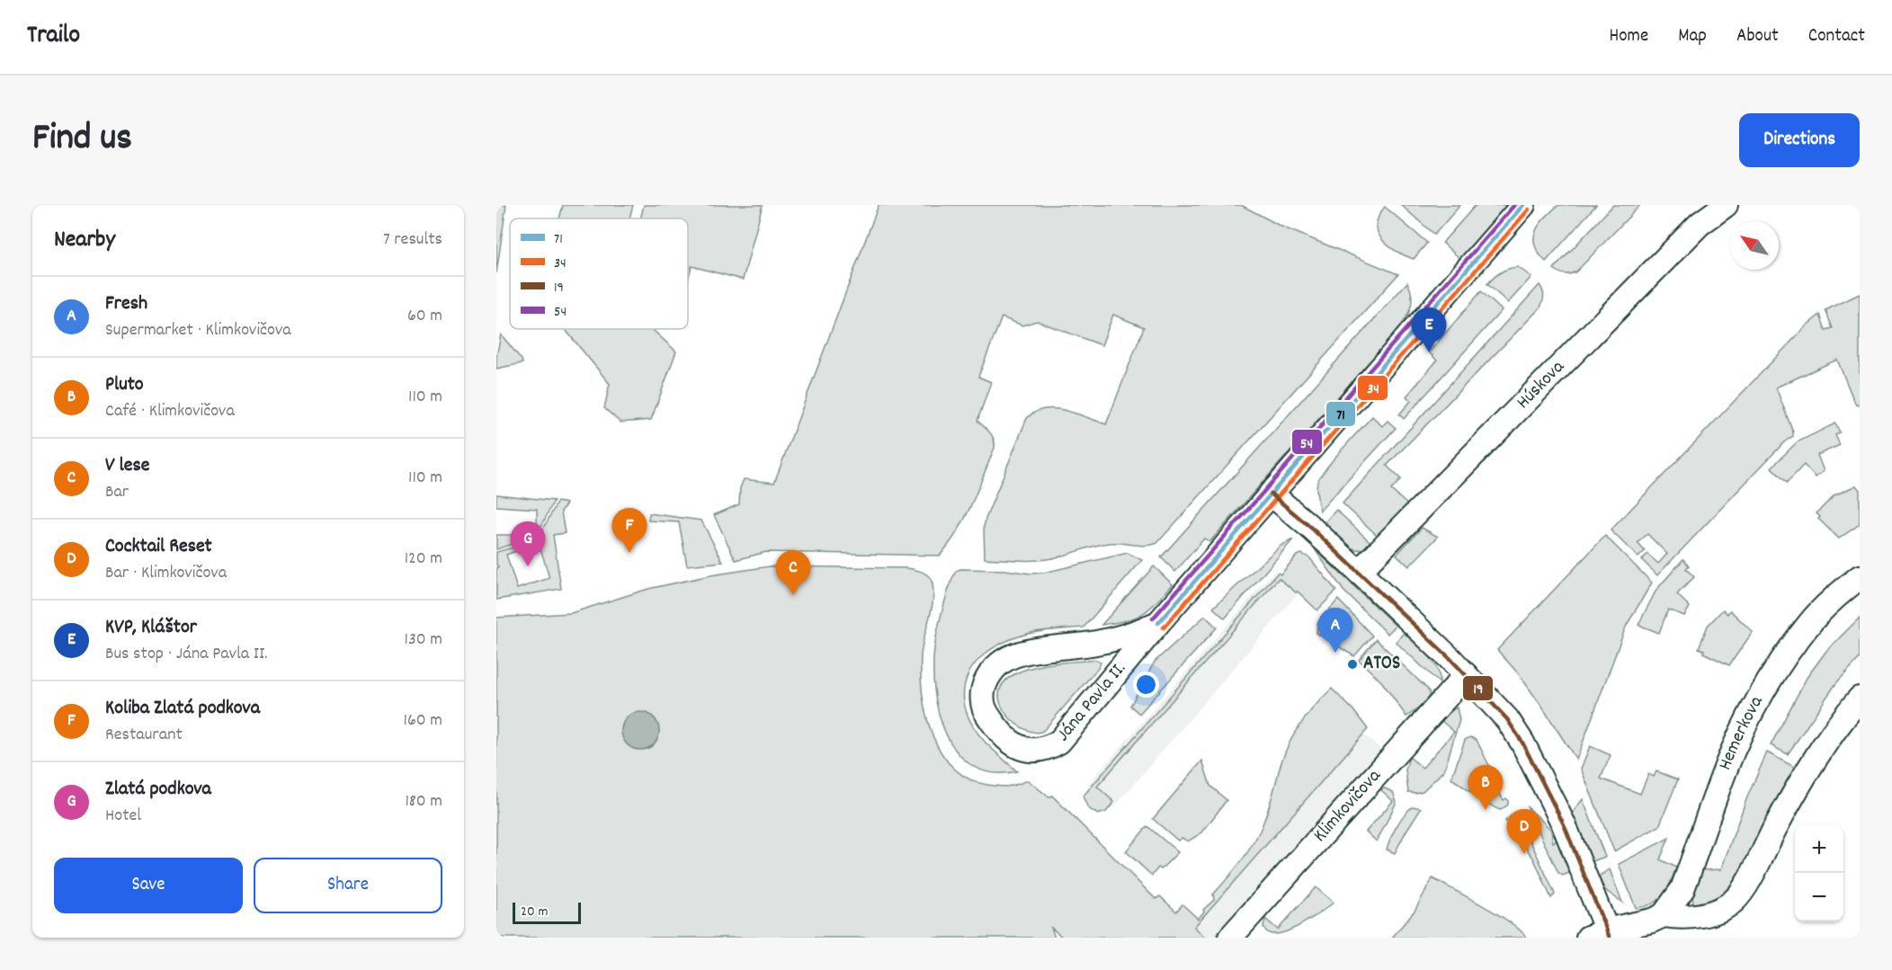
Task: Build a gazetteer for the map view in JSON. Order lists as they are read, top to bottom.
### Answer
{
  "streets": {
    "street": [
      "Húskova",
      "Jána Pavla II.",
      "Hemerkova",
      "Klimkovičova"
    ]
  },
  "places": ["ATOS"],
  "lines": [
    "transit line 71",
    "transit line 54",
    "transit line 34",
    "transit line 19"
  ],
  "legend": [
    "71",
    "34",
    "19",
    "54"
  ],
  "scale_bar": "20 m",
  "north": "top left",
  "page": {
    "header": "Trailo",
    "nav": [
      "Home",
      "Map",
      "About",
      "Contact"
    ],
    "title": "Find us",
    "buttons": [
      "Directions",
      ["Save", "Share"]
    ],
    "heading": ["Nearby", "7 results"],
    "list": [
      {
        "mark": "A",
        "name": "Fresh",
        "note": "Supermarket · Klimkovičova",
        "value": "60 m"
      },
      {
        "mark": "B",
        "name": "Pluto",
        "note": "Café · Klimkovičova",
        "value": "110 m"
      },
      {
        "mark": "C",
        "name": "V lese",
        "note": "Bar",
        "value": "110 m"
      },
      {
        "mark": "D",
        "name": "Cocktail Reset",
        "note": "Bar · Klimkovičova",
        "value": "120 m"
      },
      {
        "mark": "E",
        "name": "KVP, Kláštor",
        "note": "Bus stop · Jána Pavla II.",
        "value": "130 m"
      },
      {
        "mark": "F",
        "name": "Koliba Zlatá podkova",
        "note": "Restaurant",
        "value": "160 m"
      },
      {
        "mark": "G",
        "name": "Zlatá podkova",
        "note": "Hotel",
        "value": "180 m"
      }
    ],
    "pins": [
      "E",
      "F",
      "G",
      "C",
      "A",
      "B",
      "D"
    ],
    "map_buttons": ["+", "−"],
    "scale": "20 m"
  }
}
